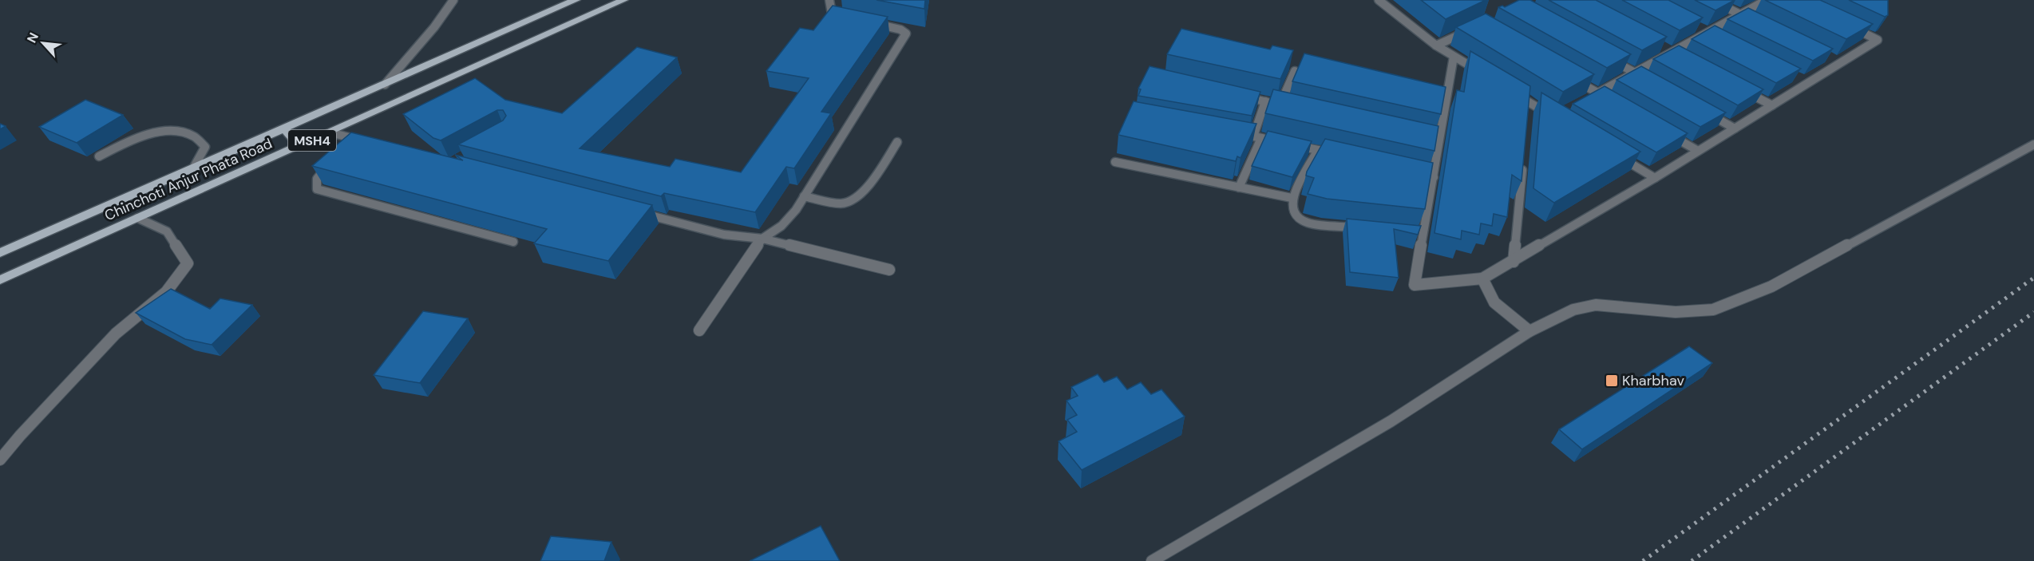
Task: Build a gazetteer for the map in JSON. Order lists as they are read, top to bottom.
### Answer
{
  "streets": {
    "main road": ["MSH4", "Chinchoti Anjur Phata Road"]
  },
  "places": {
    "transit": ["Kharbhav"]
  },
  "north": "top left"
}
